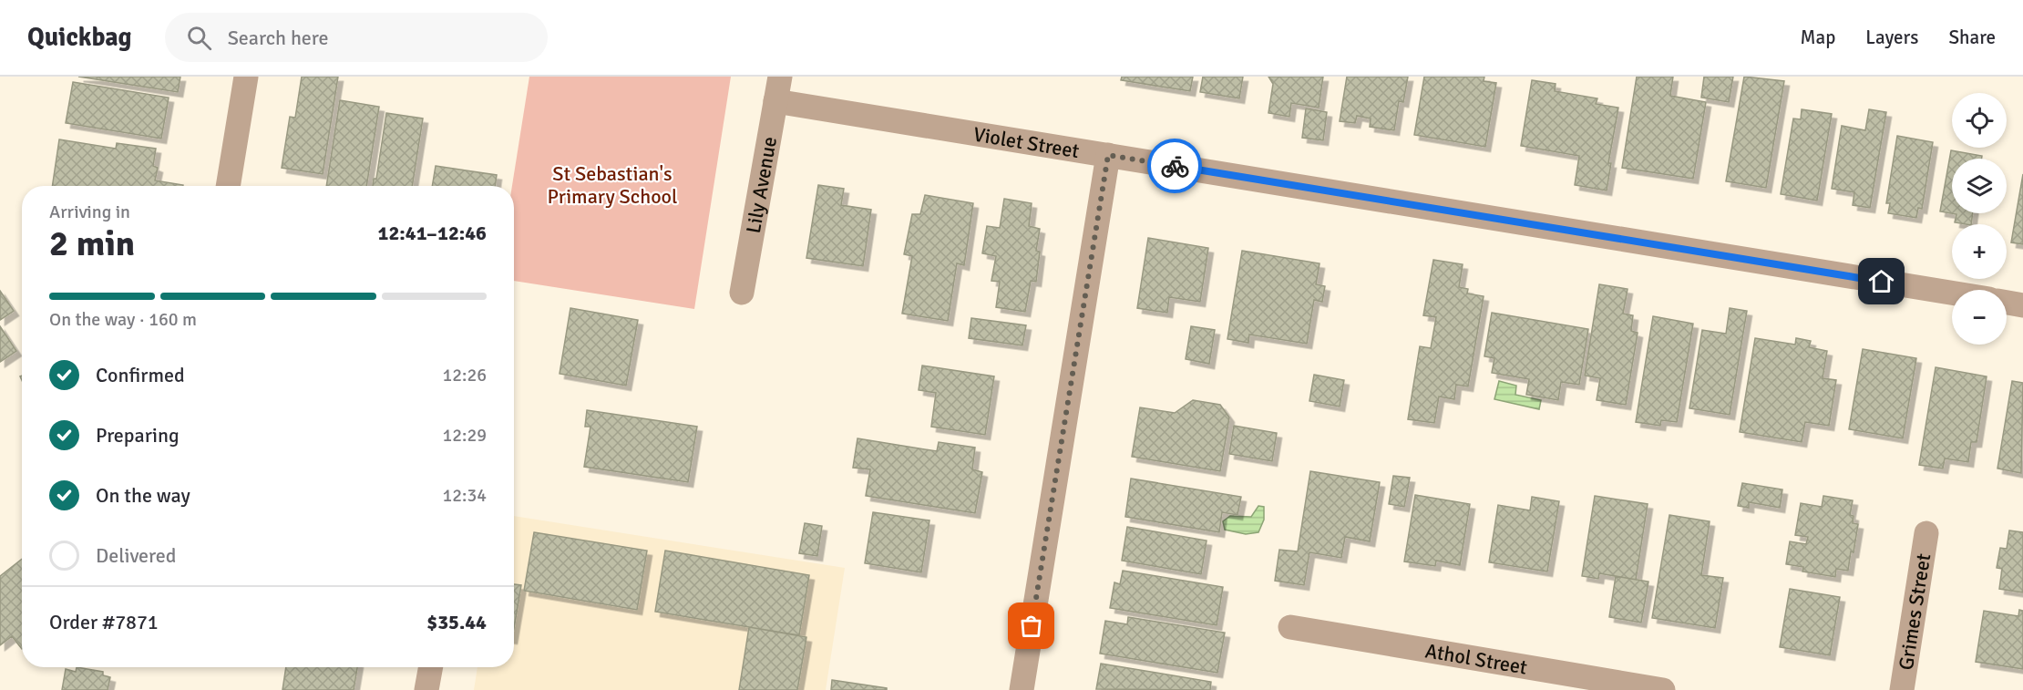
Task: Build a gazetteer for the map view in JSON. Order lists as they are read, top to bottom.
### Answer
{
  "streets": {
    "street": [
      "Violet Street",
      "Lily Avenue",
      "Grimes Street",
      "Athol Street"
    ]
  },
  "crossings": [
    ["Violet Street", "Lily Avenue"]
  ],
  "parks": ["St Sebastian's Primary School"],
  "page": {
    "header": "Quickbag",
    "search": "Search here",
    "nav": ["Map", "Layers", "Share"],
    "map_buttons": ["+", "−"],
    "heading": ["2 min", "Arriving in", "12:41–12:46"],
    "panel": ["Order #7871", "$35.44"],
    "bar": "On the way · 160 m",
    "list": [
      ["Confirmed", "12:26"],
      ["Preparing", "12:29"],
      ["On the way", "12:34"],
      "Delivered"
    ]
  }
}
